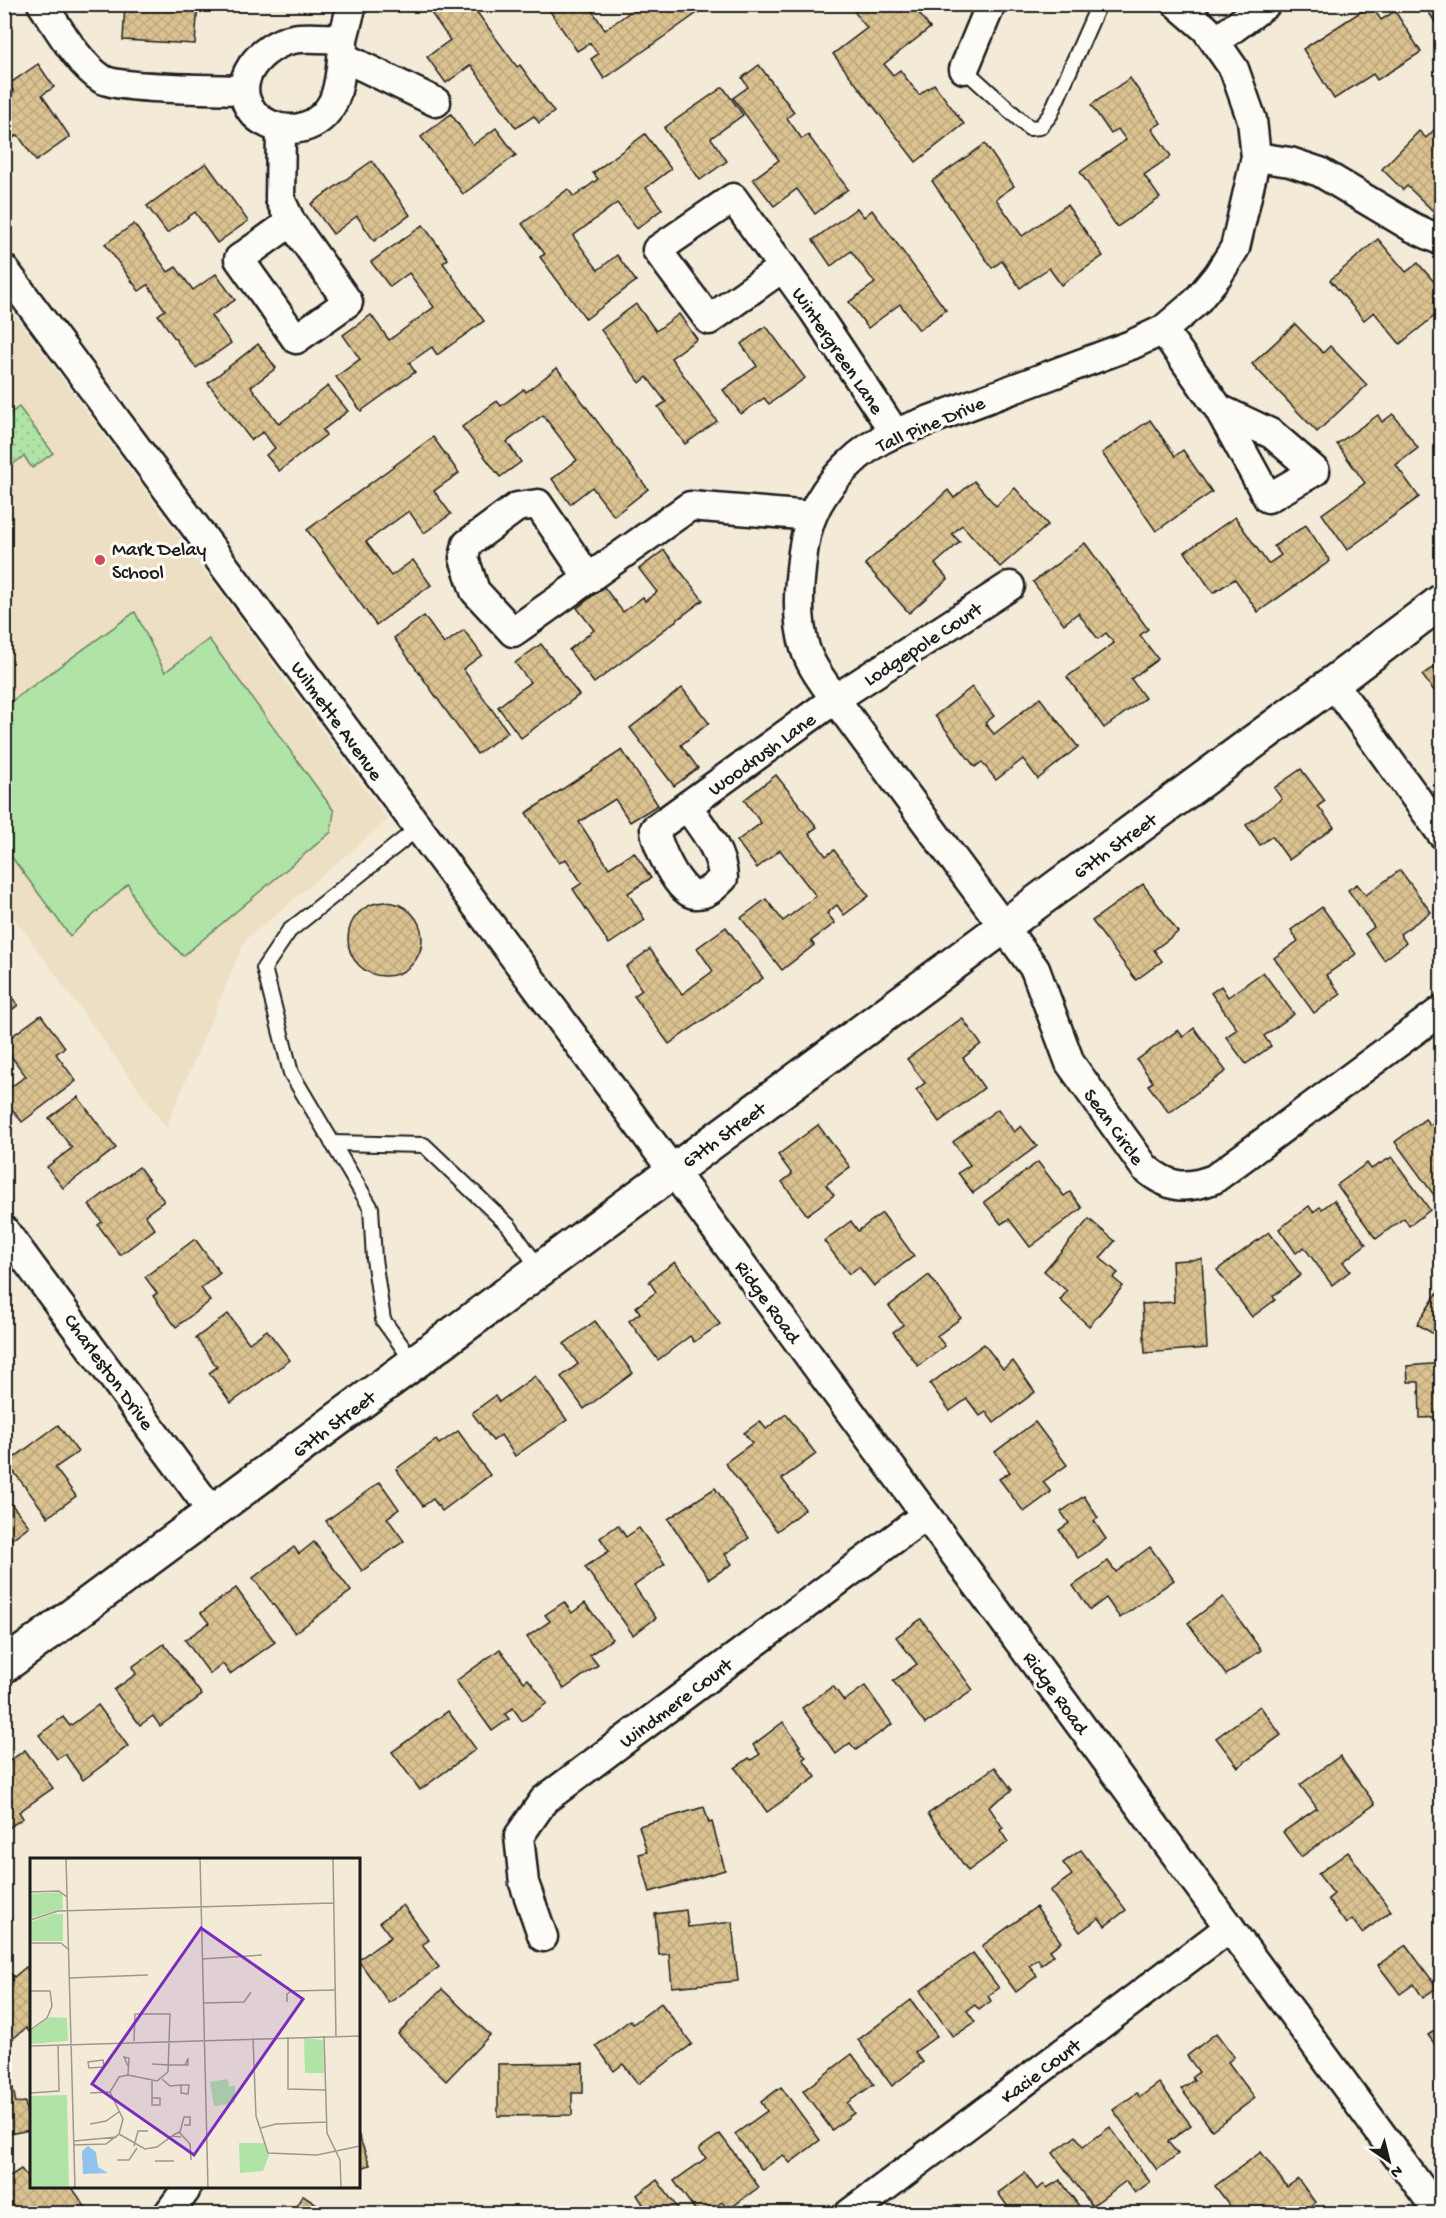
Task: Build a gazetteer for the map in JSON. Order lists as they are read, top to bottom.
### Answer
{
  "streets": {
    "street": [
      "Wintergreen Lane",
      "Tall Pine Drive",
      "Lodgepole Court",
      "Wilmette Avenue",
      "Woodrush Lane",
      "67th Street",
      "Sean Circle",
      "Ridge Road",
      "Charleston Drive",
      "Windmere Court",
      "Kacie Court"
    ]
  },
  "crossings": [
    ["Wintergreen Lane", "Tall Pine Drive"],
    ["Tall Pine Drive", "Lodgepole Court"],
    ["Tall Pine Drive", "Woodrush Lane"],
    ["Tall Pine Drive", "67th Street"],
    ["Tall Pine Drive", "Sean Circle"],
    ["Lodgepole Court", "Woodrush Lane"],
    ["Wilmette Avenue", "67th Street"],
    ["Wilmette Avenue", "Ridge Road"],
    ["67th Street", "Sean Circle"],
    ["67th Street", "Ridge Road"],
    ["67th Street", "Charleston Drive"],
    ["Ridge Road", "Windmere Court"],
    ["Ridge Road", "Kacie Court"]
  ],
  "places": ["Mark Delay School"],
  "north": "bottom right"
}
